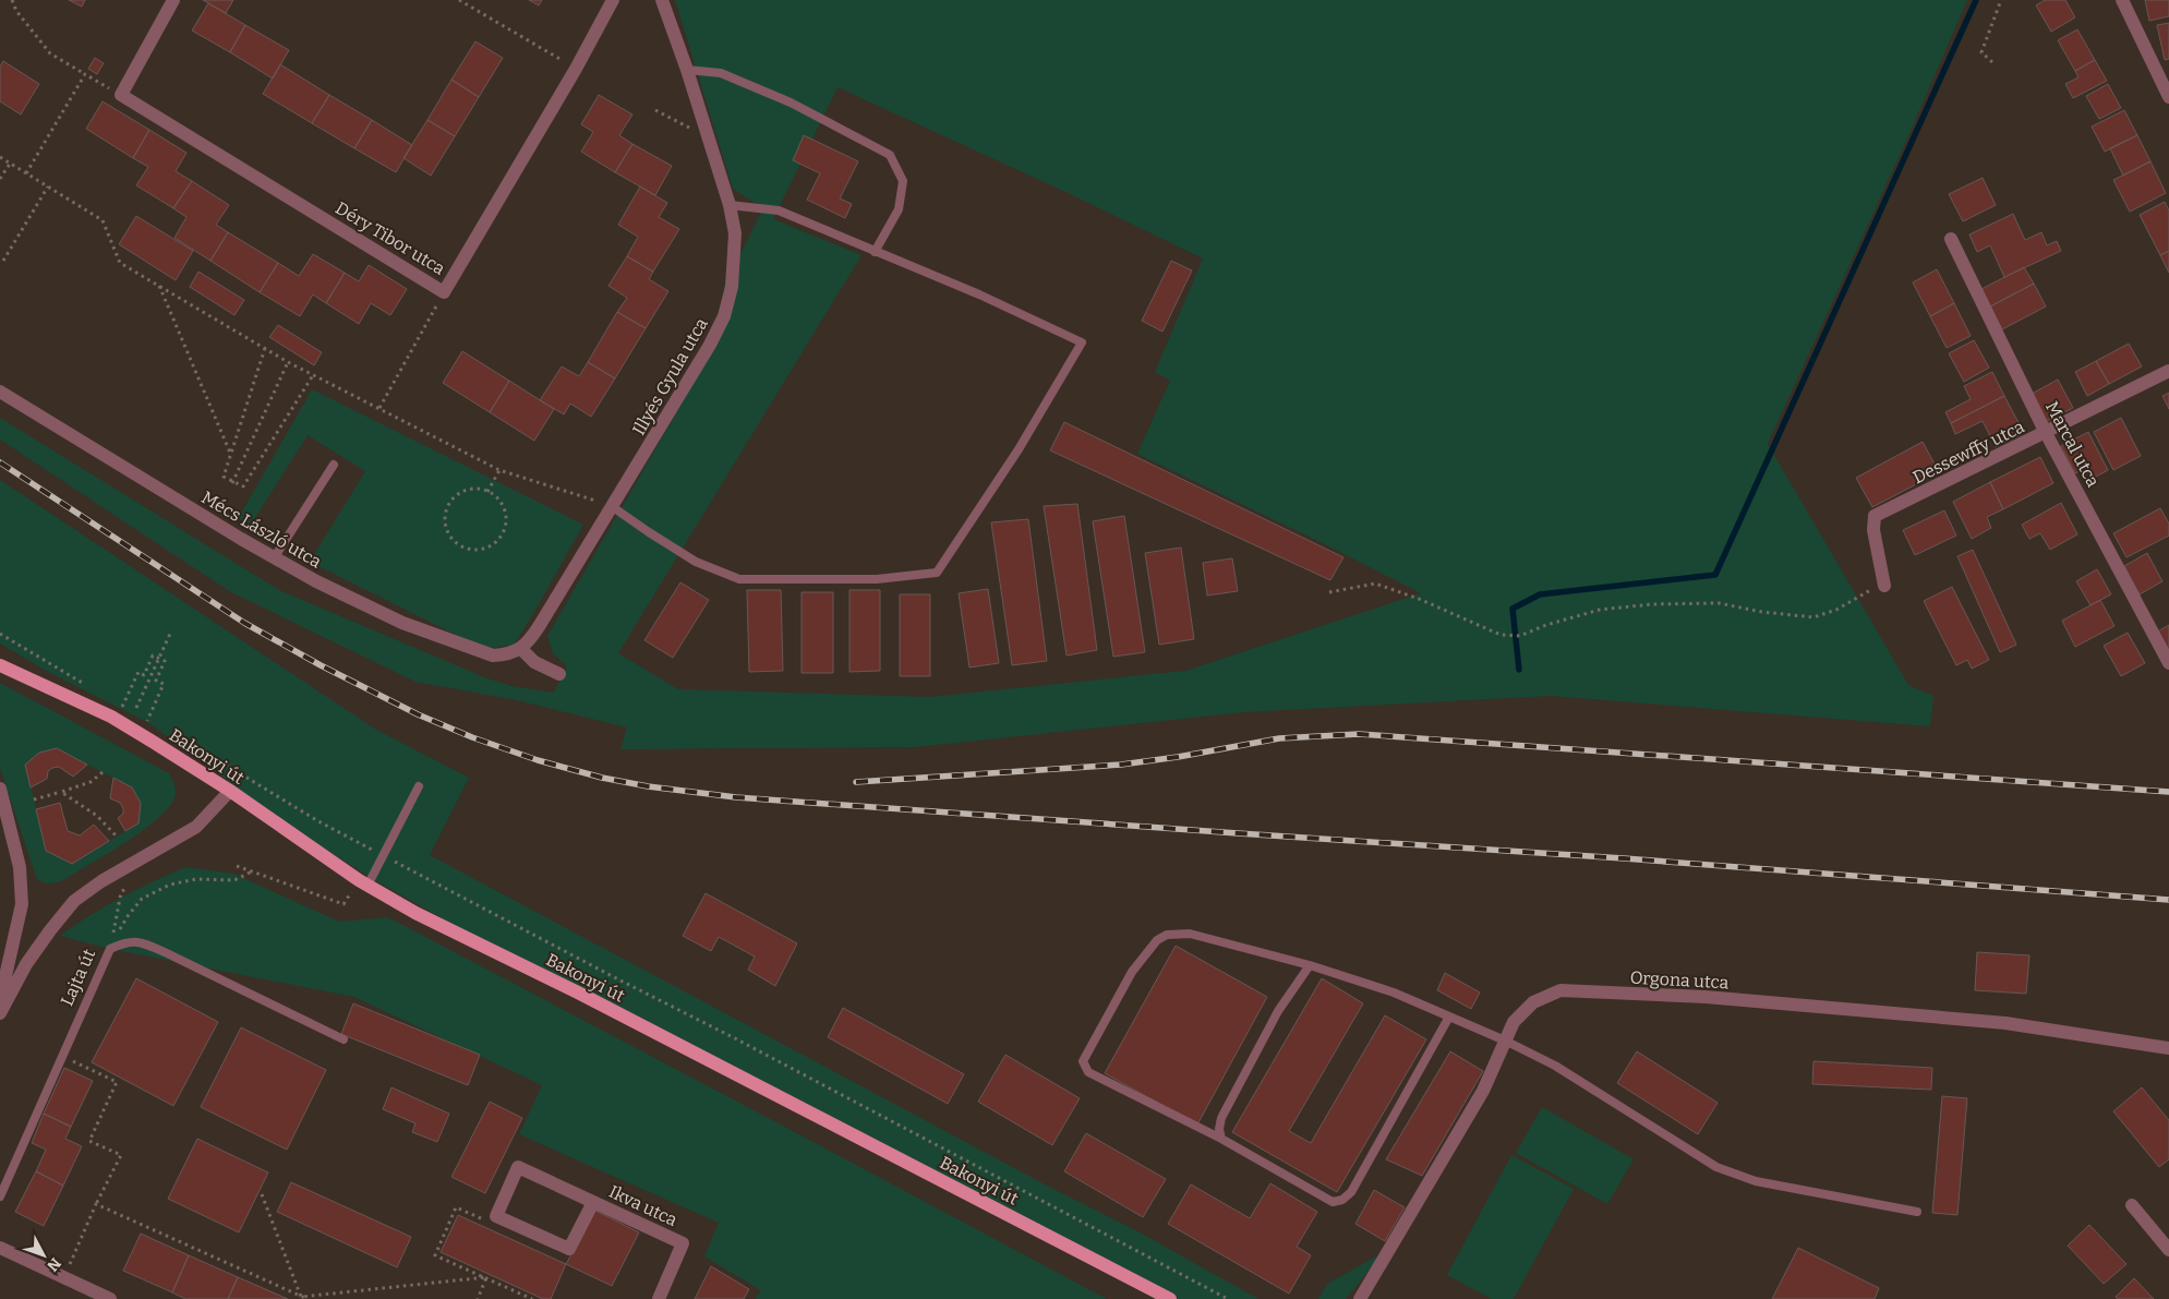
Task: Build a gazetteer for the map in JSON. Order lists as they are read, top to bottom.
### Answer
{
  "streets": {
    "main road": ["Bakonyi út"],
    "street": [
      "Déry Tibor utca",
      "Illyés Gyula utca",
      "Marcal utca",
      "Dessewffy utca",
      "Mécs László utca",
      "Orgona utca",
      "Ikva utca"
    ],
    "lane": ["Lajta út"]
  },
  "crossings": [
    ["Illyés Gyula utca", "Mécs László utca"],
    ["Marcal utca", "Dessewffy utca"]
  ],
  "north": "bottom right"
}
